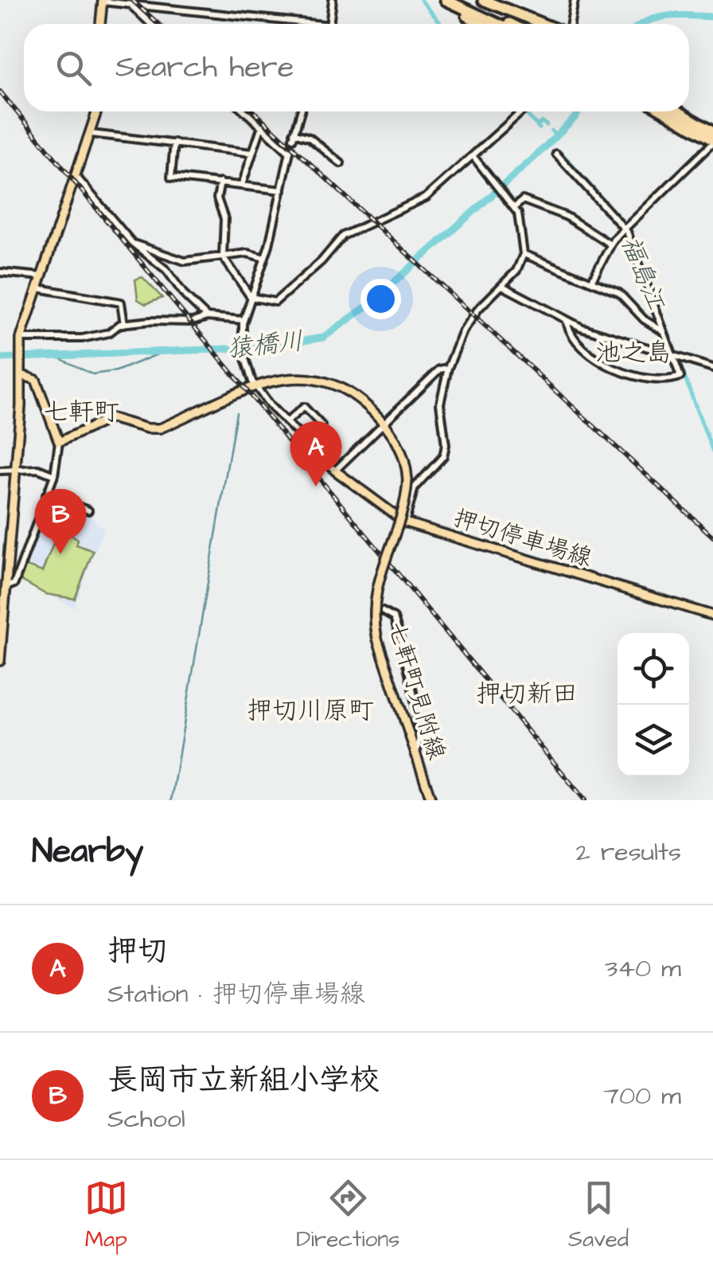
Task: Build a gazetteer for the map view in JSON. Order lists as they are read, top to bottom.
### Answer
{
  "streets": {
    "main road": ["押切停車場線", "七軒町見附線"]
  },
  "districts": [
    "池之島",
    "七軒町",
    "押切新田",
    "押切川原町"
  ],
  "water": ["福島江", "猿橋川"],
  "page": {
    "search": "Search here",
    "pins": ["A", "B"],
    "heading": ["Nearby", "2 results"],
    "list": [
      {
        "mark": "A",
        "name": "押切",
        "note": "Station · 押切停車場線",
        "value": "340 m"
      },
      {
        "mark": "B",
        "name": "長岡市立新組小学校",
        "note": "School",
        "value": "700 m"
      }
    ],
    "nav": ["Map", "Directions", "Saved"]
  }
}
